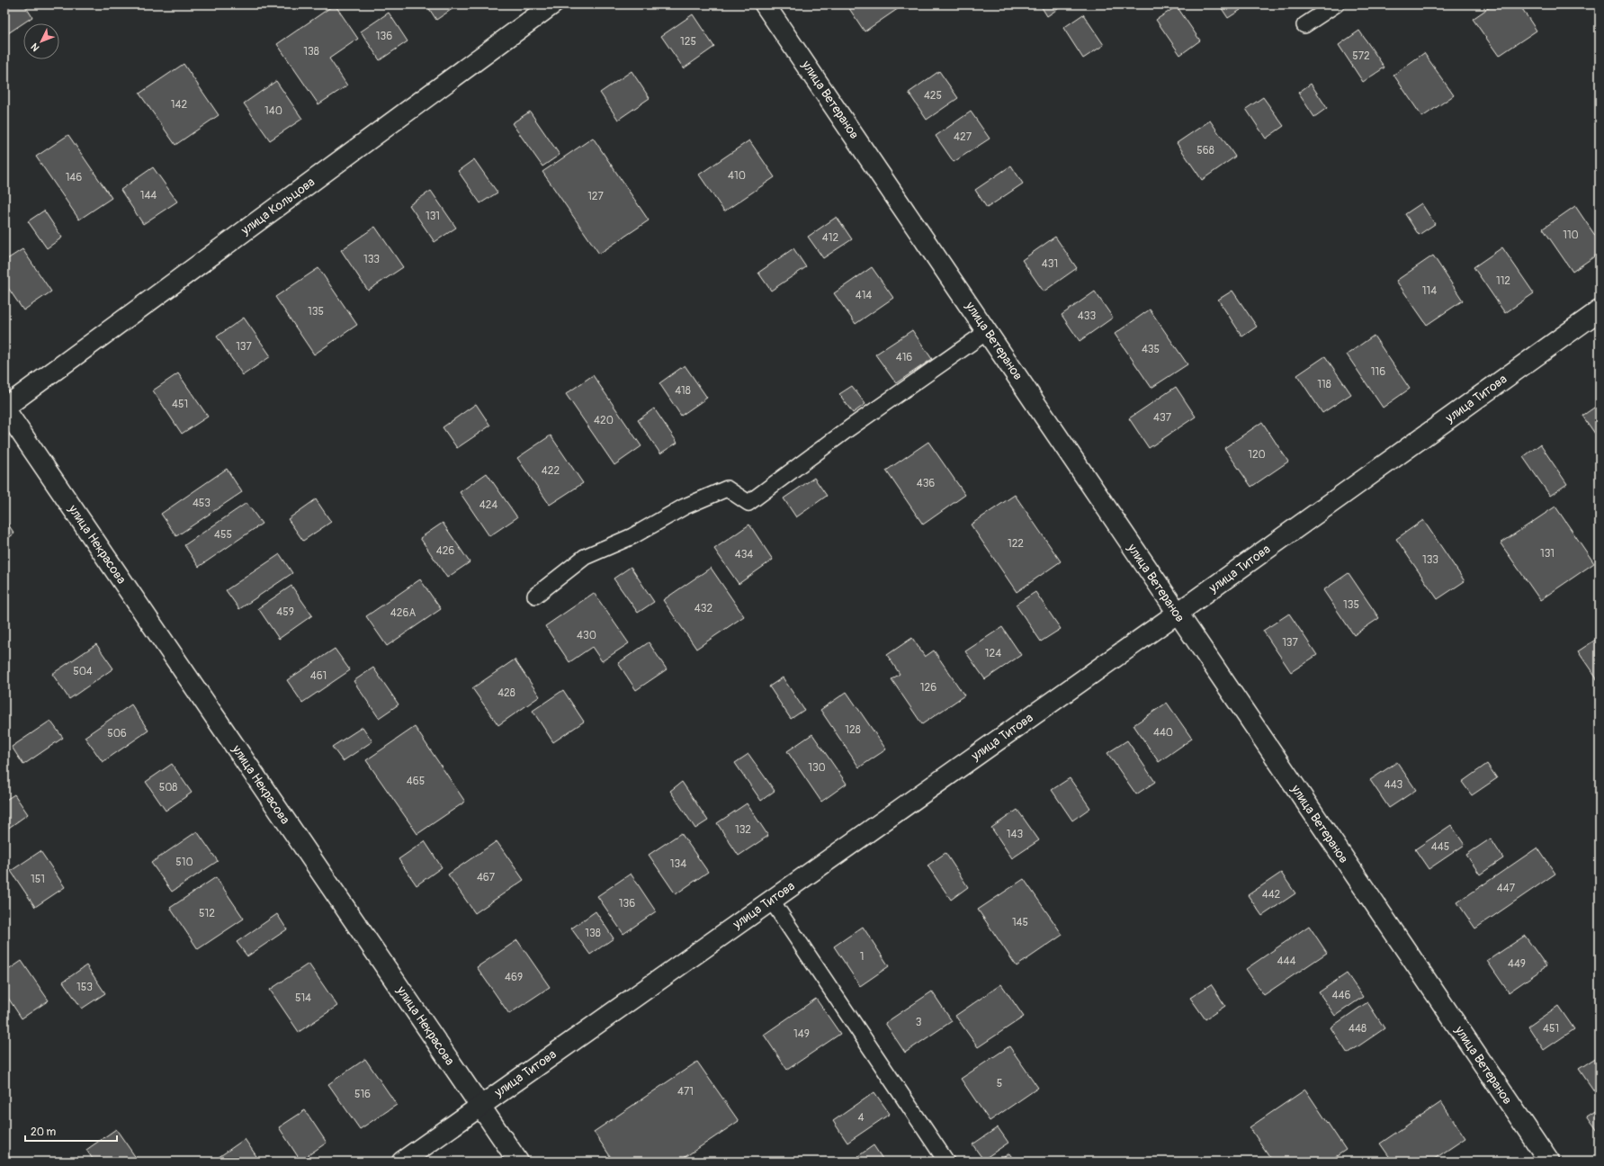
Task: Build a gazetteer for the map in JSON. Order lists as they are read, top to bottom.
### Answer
{
  "streets": {
    "street": [
      "улица Ветеранов",
      "улица Кольцова",
      "улица Титова",
      "улица Некрасова"
    ]
  },
  "crossings": [
    ["улица Ветеранов", "улица Титова"],
    ["улица Кольцова", "улица Некрасова"],
    ["улица Титова", "улица Некрасова"]
  ],
  "house_numbers": [
    "136",
    "125",
    "138",
    "572",
    "425",
    "142",
    "140",
    "427",
    "568",
    "410",
    "146",
    "144",
    "127",
    "131",
    "110",
    "412",
    "133",
    "431",
    "112",
    "114",
    "414",
    "135",
    "433",
    "137",
    "435",
    "416",
    "116",
    "118",
    "418",
    "451",
    "437",
    "420",
    "120",
    "422",
    "436",
    "453",
    "424",
    "455",
    "122",
    "426",
    "131",
    "434",
    "133",
    "135",
    "432",
    "459",
    "426А",
    "430",
    "137",
    "124",
    "504",
    "461",
    "126",
    "428",
    "128",
    "440",
    "506",
    "130",
    "465",
    "443",
    "508",
    "132",
    "143",
    "445",
    "510",
    "134",
    "467",
    "151",
    "447",
    "442",
    "136",
    "512",
    "145",
    "138",
    "1",
    "444",
    "449",
    "469",
    "153",
    "446",
    "514",
    "3",
    "448",
    "451",
    "149",
    "5",
    "471",
    "516",
    "4"
  ],
  "scale_bar": "20 m",
  "north": "bottom left"
}
